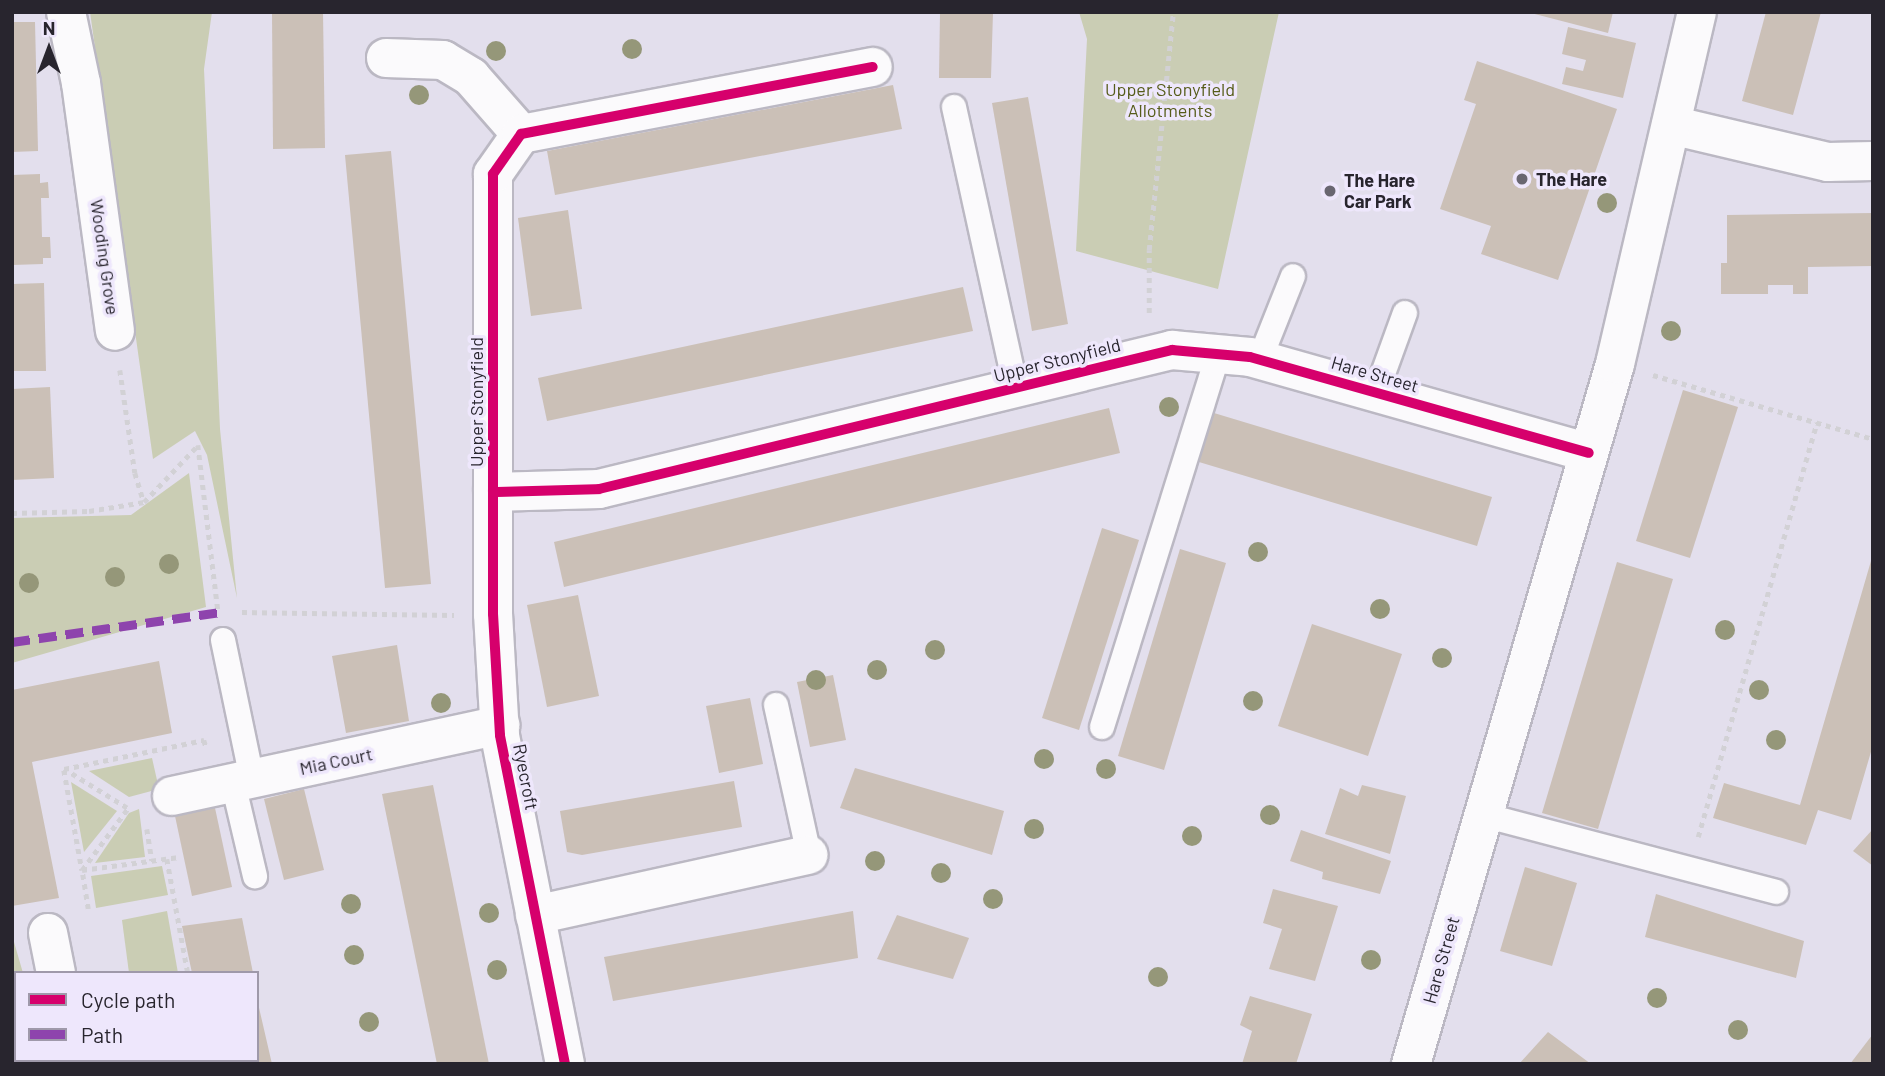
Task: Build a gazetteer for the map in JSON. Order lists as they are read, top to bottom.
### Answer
{
  "streets": {
    "street": [
      "Wooding Grove",
      "Upper Stonyfield",
      "Hare Street",
      "Mia Court",
      "Ryecroft"
    ]
  },
  "crossings": [
    ["Upper Stonyfield", "Hare Street"],
    ["Upper Stonyfield", "Ryecroft"],
    ["Mia Court", "Ryecroft"]
  ],
  "parks": ["Upper Stonyfield Allotments"],
  "places": ["The Hare", "The Hare Car Park"],
  "legend": ["Cycle path", "Path"],
  "north": "top"
}
